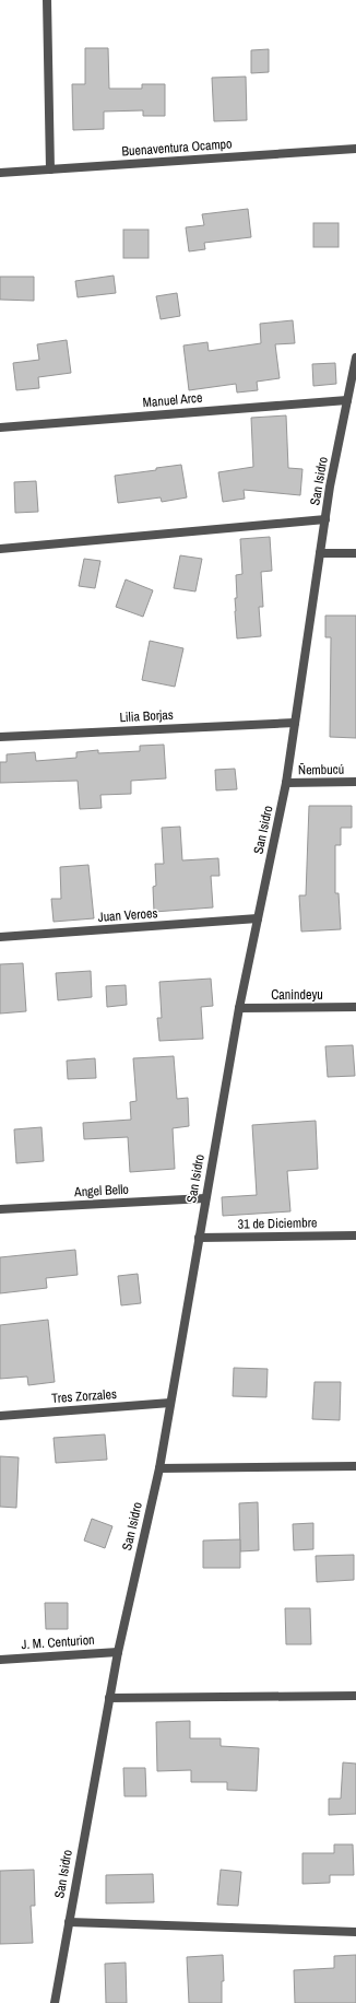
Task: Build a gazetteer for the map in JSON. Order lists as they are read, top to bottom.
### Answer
{
  "streets": {
    "street": [
      "Buenaventura Ocampo",
      "Manuel Arce",
      "San Isidro",
      "Lilia Borjas",
      "Ñembucú",
      "Juan Veroes",
      "Canindeyu",
      "Angel Bello",
      "31 de Diciembre",
      "Tres Zorzales",
      "J. M. Centurion"
    ]
  },
  "crossings": [
    ["Manuel Arce", "San Isidro"],
    ["San Isidro", "Lilia Borjas"],
    ["San Isidro", "Ñembucú"],
    ["San Isidro", "Juan Veroes"],
    ["San Isidro", "Canindeyu"],
    ["San Isidro", "Angel Bello"],
    ["San Isidro", "31 de Diciembre"],
    ["San Isidro", "Tres Zorzales"],
    ["San Isidro", "J. M. Centurion"]
  ]
}
